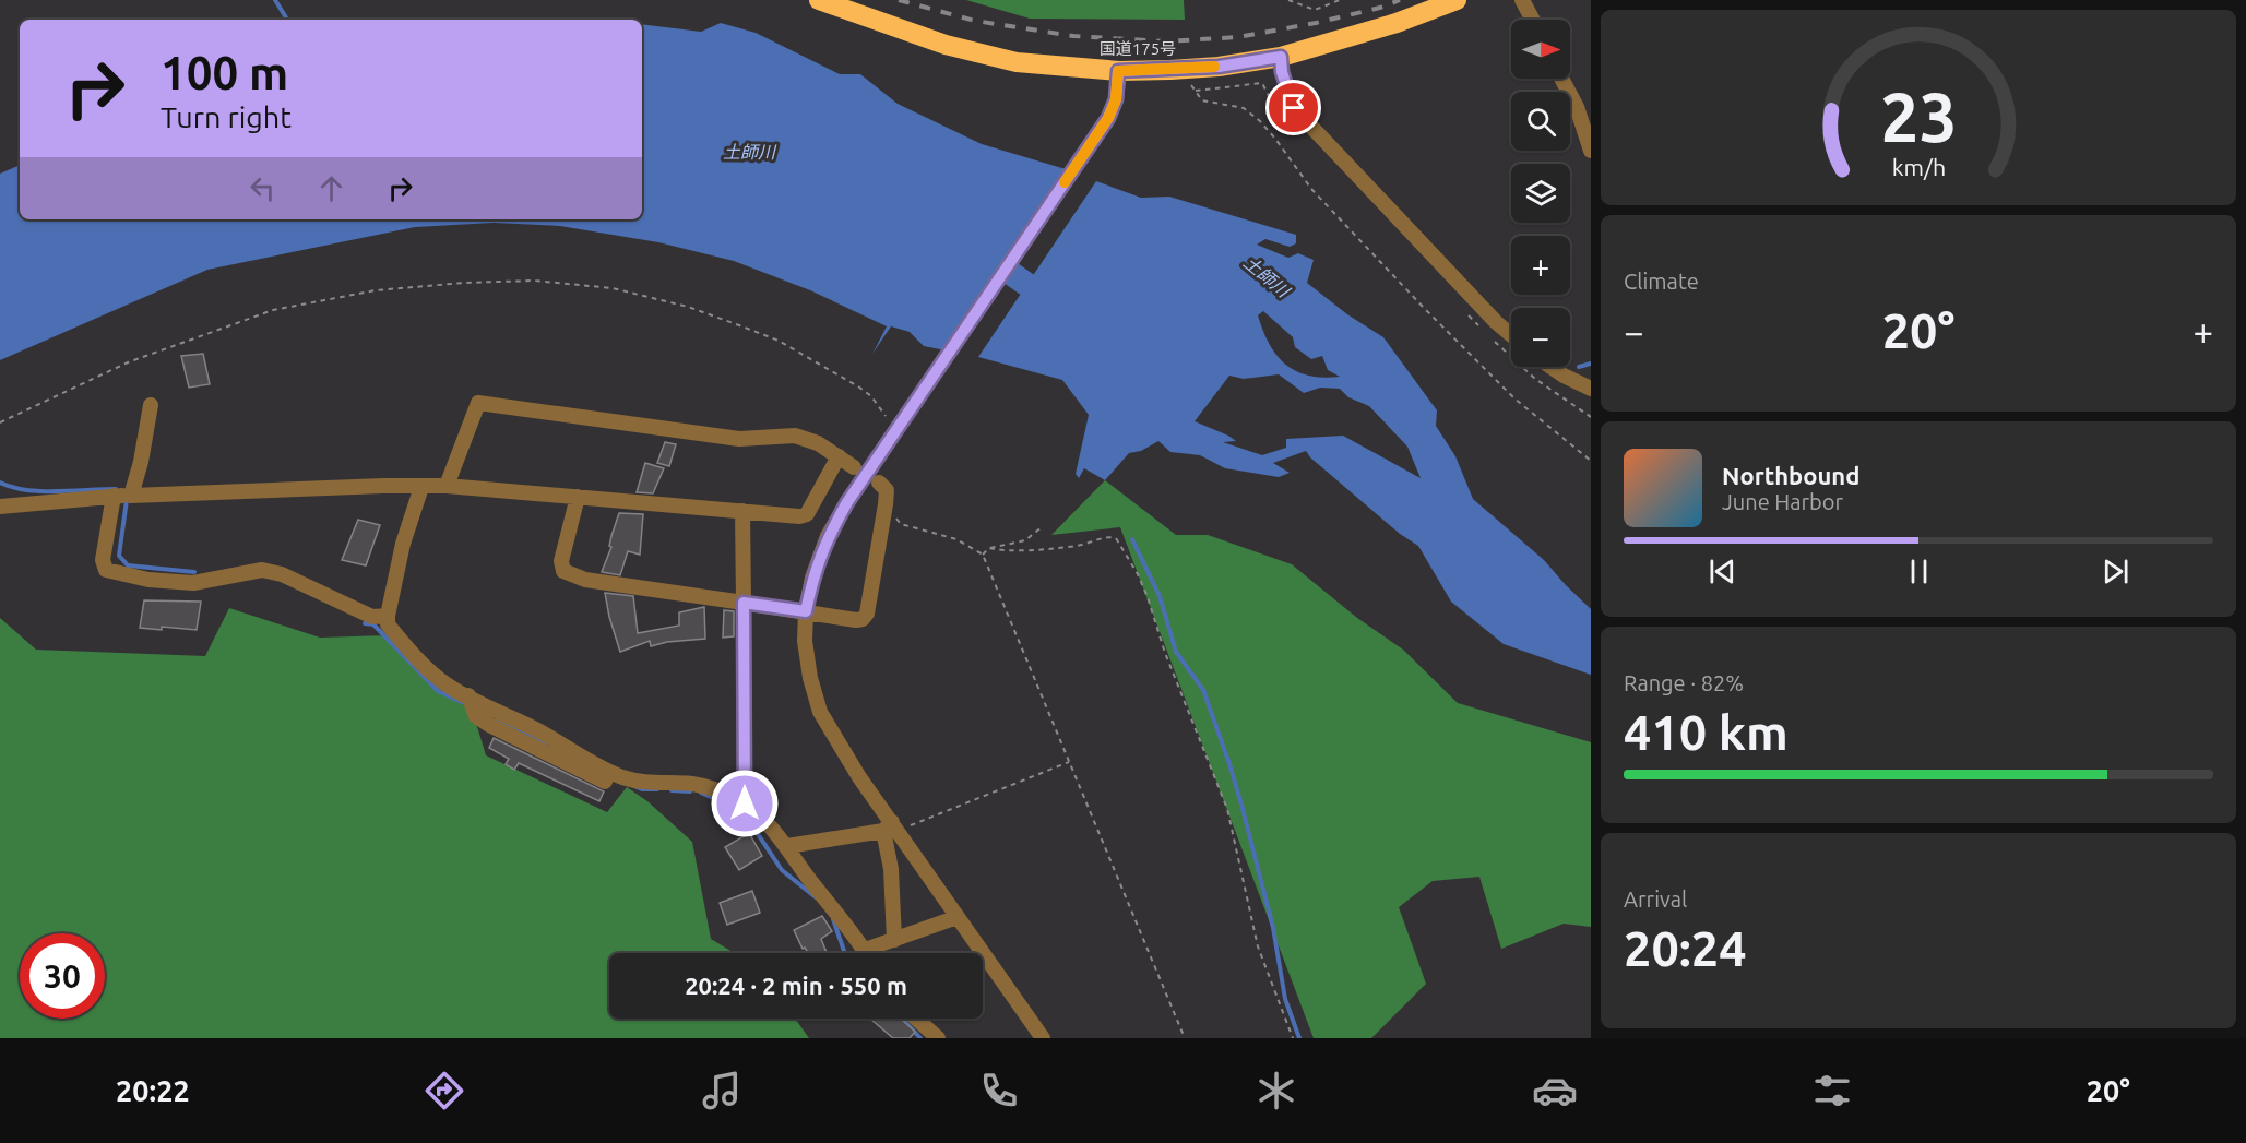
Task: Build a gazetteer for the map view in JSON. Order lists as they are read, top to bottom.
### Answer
{
  "streets": {
    "highway": ["国道175号"]
  },
  "water": ["土師川"],
  "north": "right",
  "page": {
    "map_buttons": ["+", "−"],
    "turn": ["100 m", "Turn right"],
    "tile": [
      "Climate",
      ["Range · 82%", "410 km"],
      ["Arrival", "20:24"]
    ],
    "heat": ["−", "20°", "+"],
    "song": ["Northbound", "June Harbor"],
    "limit": "30",
    "trip": "20:24 · 2 min · 550 m",
    "tabs": ["20:22", "20°"],
    "gauge": ["23", "km/h"]
  }
}
